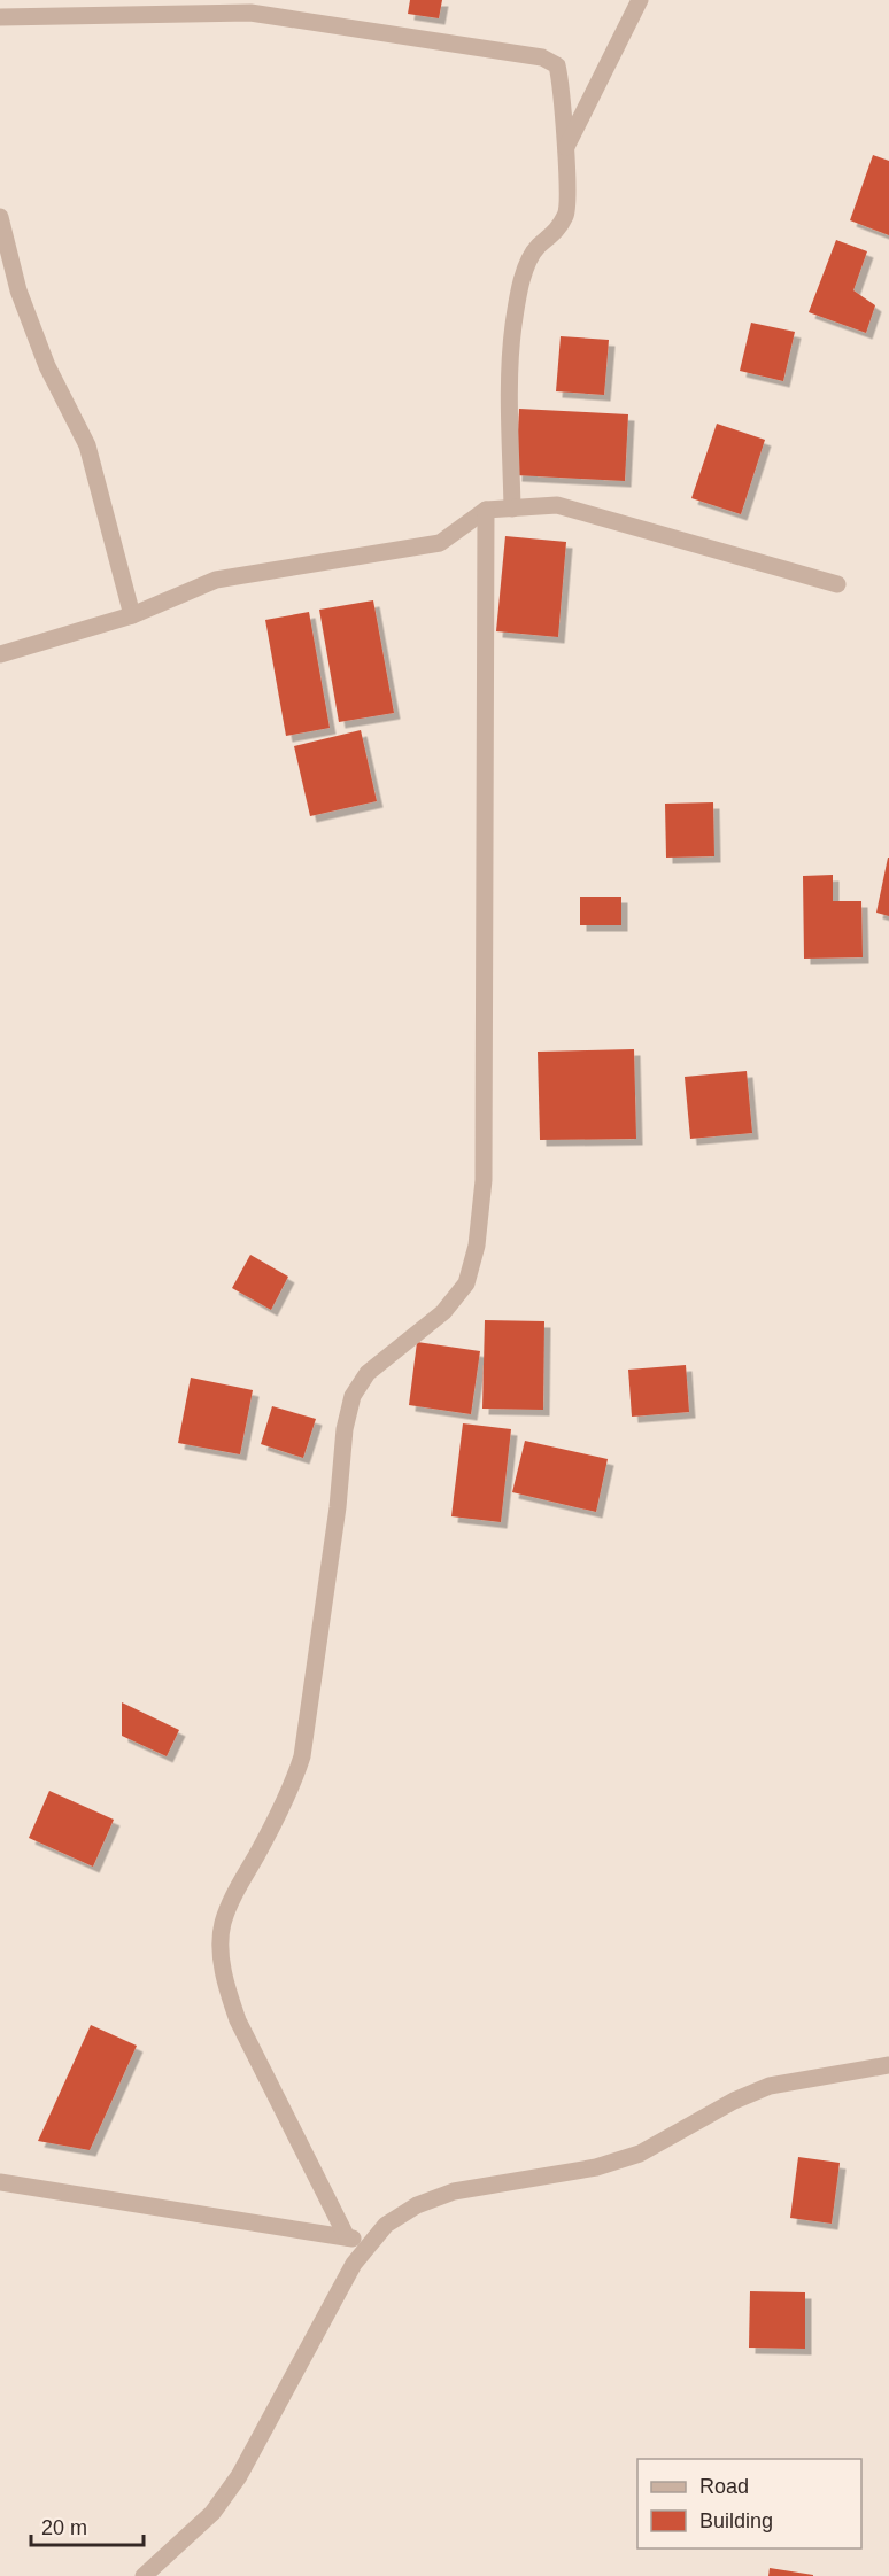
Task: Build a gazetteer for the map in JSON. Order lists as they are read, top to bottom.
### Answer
{
  "legend": ["Road", "Building"],
  "scale_bar": "20 m"
}
